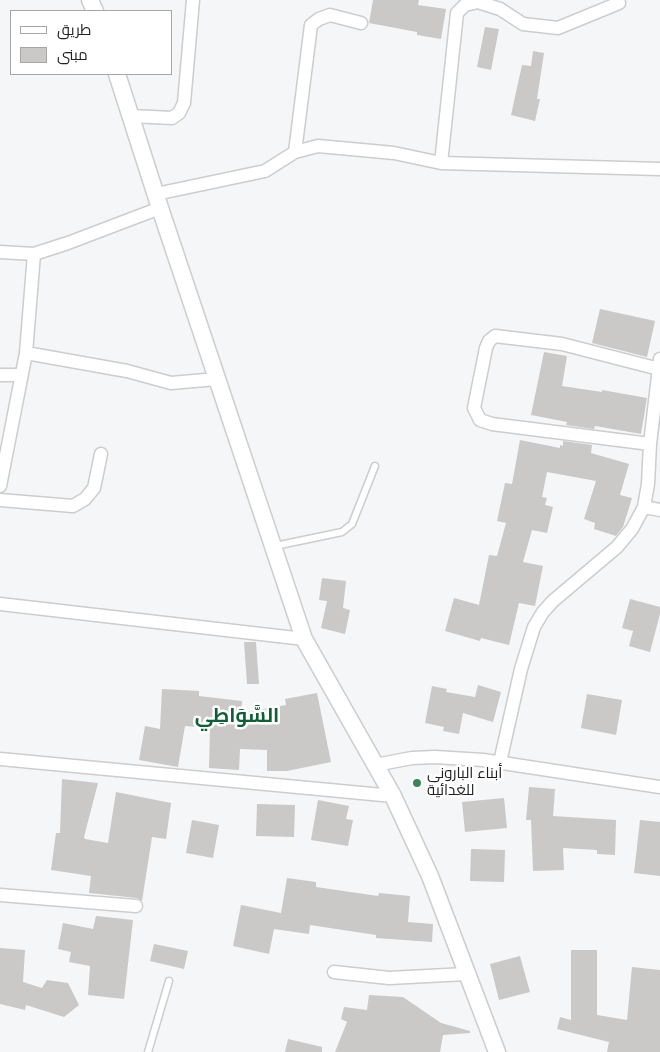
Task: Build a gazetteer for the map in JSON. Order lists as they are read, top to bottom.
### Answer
{
  "districts": ["السَّوَاطِي"],
  "places": ["أبناء البارونى للغدائية"],
  "legend": ["طريق", "مبنى"]
}
